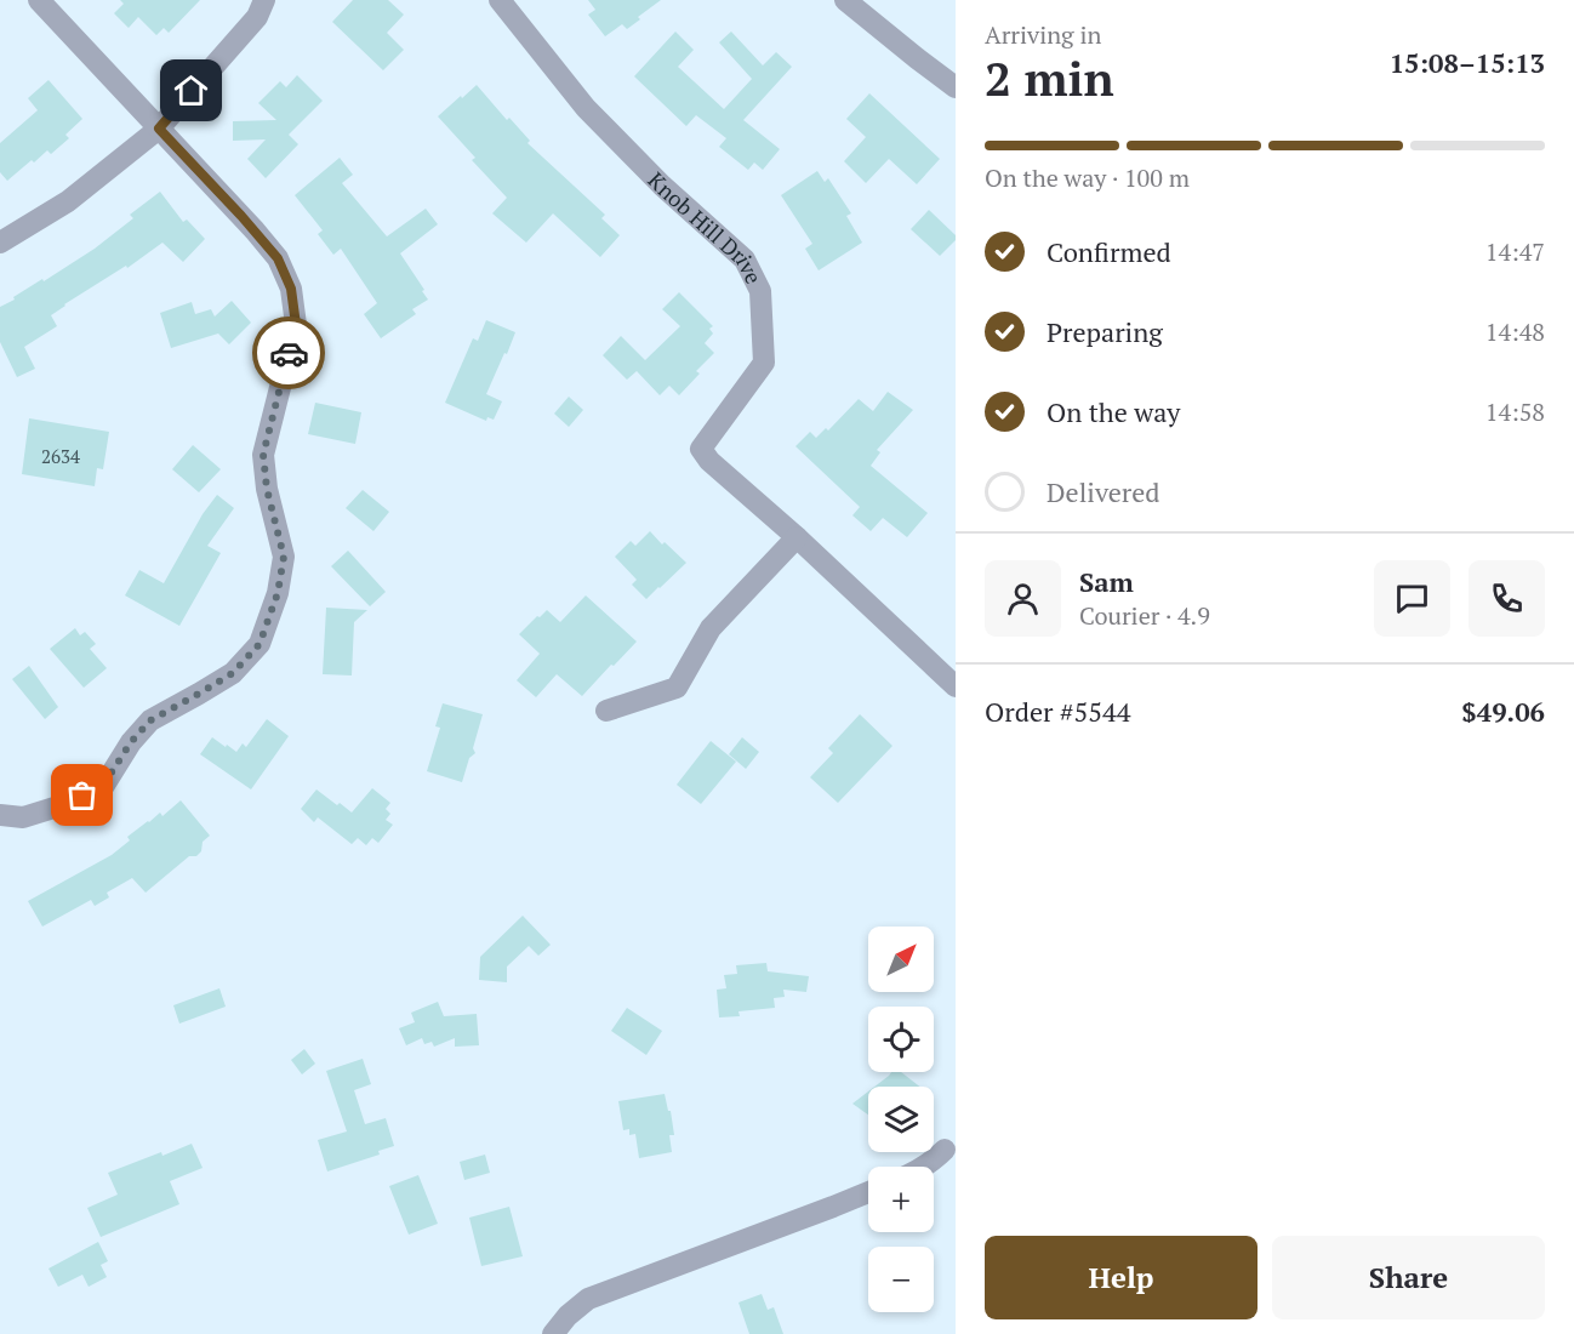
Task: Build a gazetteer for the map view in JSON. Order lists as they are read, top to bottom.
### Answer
{
  "streets": {
    "street": ["Knob Hill Drive"]
  },
  "house_numbers": ["2634"],
  "north": "top right",
  "page": {
    "heading": ["2 min", "Arriving in", "15:08–15:13"],
    "panel": [
      "Sam",
      "Courier · 4.9",
      "Order #5544",
      "$49.06"
    ],
    "bar": "On the way · 100 m",
    "list": [
      ["Confirmed", "14:47"],
      ["Preparing", "14:48"],
      ["On the way", "14:58"],
      "Delivered"
    ],
    "map_buttons": ["+", "−"],
    "buttons": ["Help", "Share"]
  }
}
